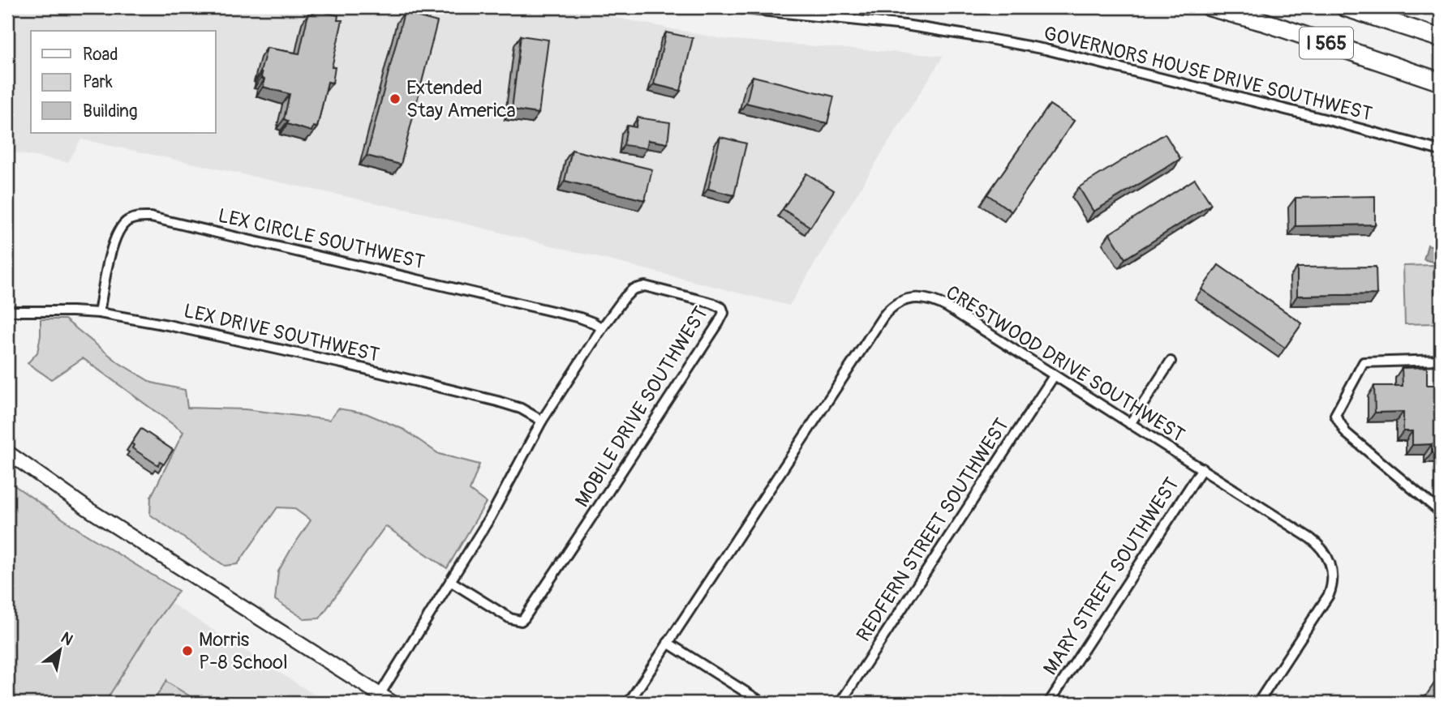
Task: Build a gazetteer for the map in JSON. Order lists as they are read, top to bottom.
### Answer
{
  "streets": {
    "highway": ["I 565"],
    "street": [
      "GOVERNORS HOUSE DRIVE SOUTHWEST",
      "LEX CIRCLE SOUTHWEST",
      "LEX DRIVE SOUTHWEST",
      "CRESTWOOD DRIVE SOUTHWEST",
      "MOBILE DRIVE SOUTHWEST",
      "REDFERN STREET SOUTHWEST",
      "MARY STREET SOUTHWEST"
    ]
  },
  "crossings": [
    ["LEX CIRCLE SOUTHWEST", "LEX DRIVE SOUTHWEST"],
    ["LEX CIRCLE SOUTHWEST", "MOBILE DRIVE SOUTHWEST"],
    ["LEX DRIVE SOUTHWEST", "MOBILE DRIVE SOUTHWEST"],
    ["CRESTWOOD DRIVE SOUTHWEST", "REDFERN STREET SOUTHWEST"],
    ["CRESTWOOD DRIVE SOUTHWEST", "MARY STREET SOUTHWEST"]
  ],
  "places": ["Extended Stay America", "Morris P-8 School"],
  "legend": ["Road", "Park", "Building"],
  "north": "top right"
}
